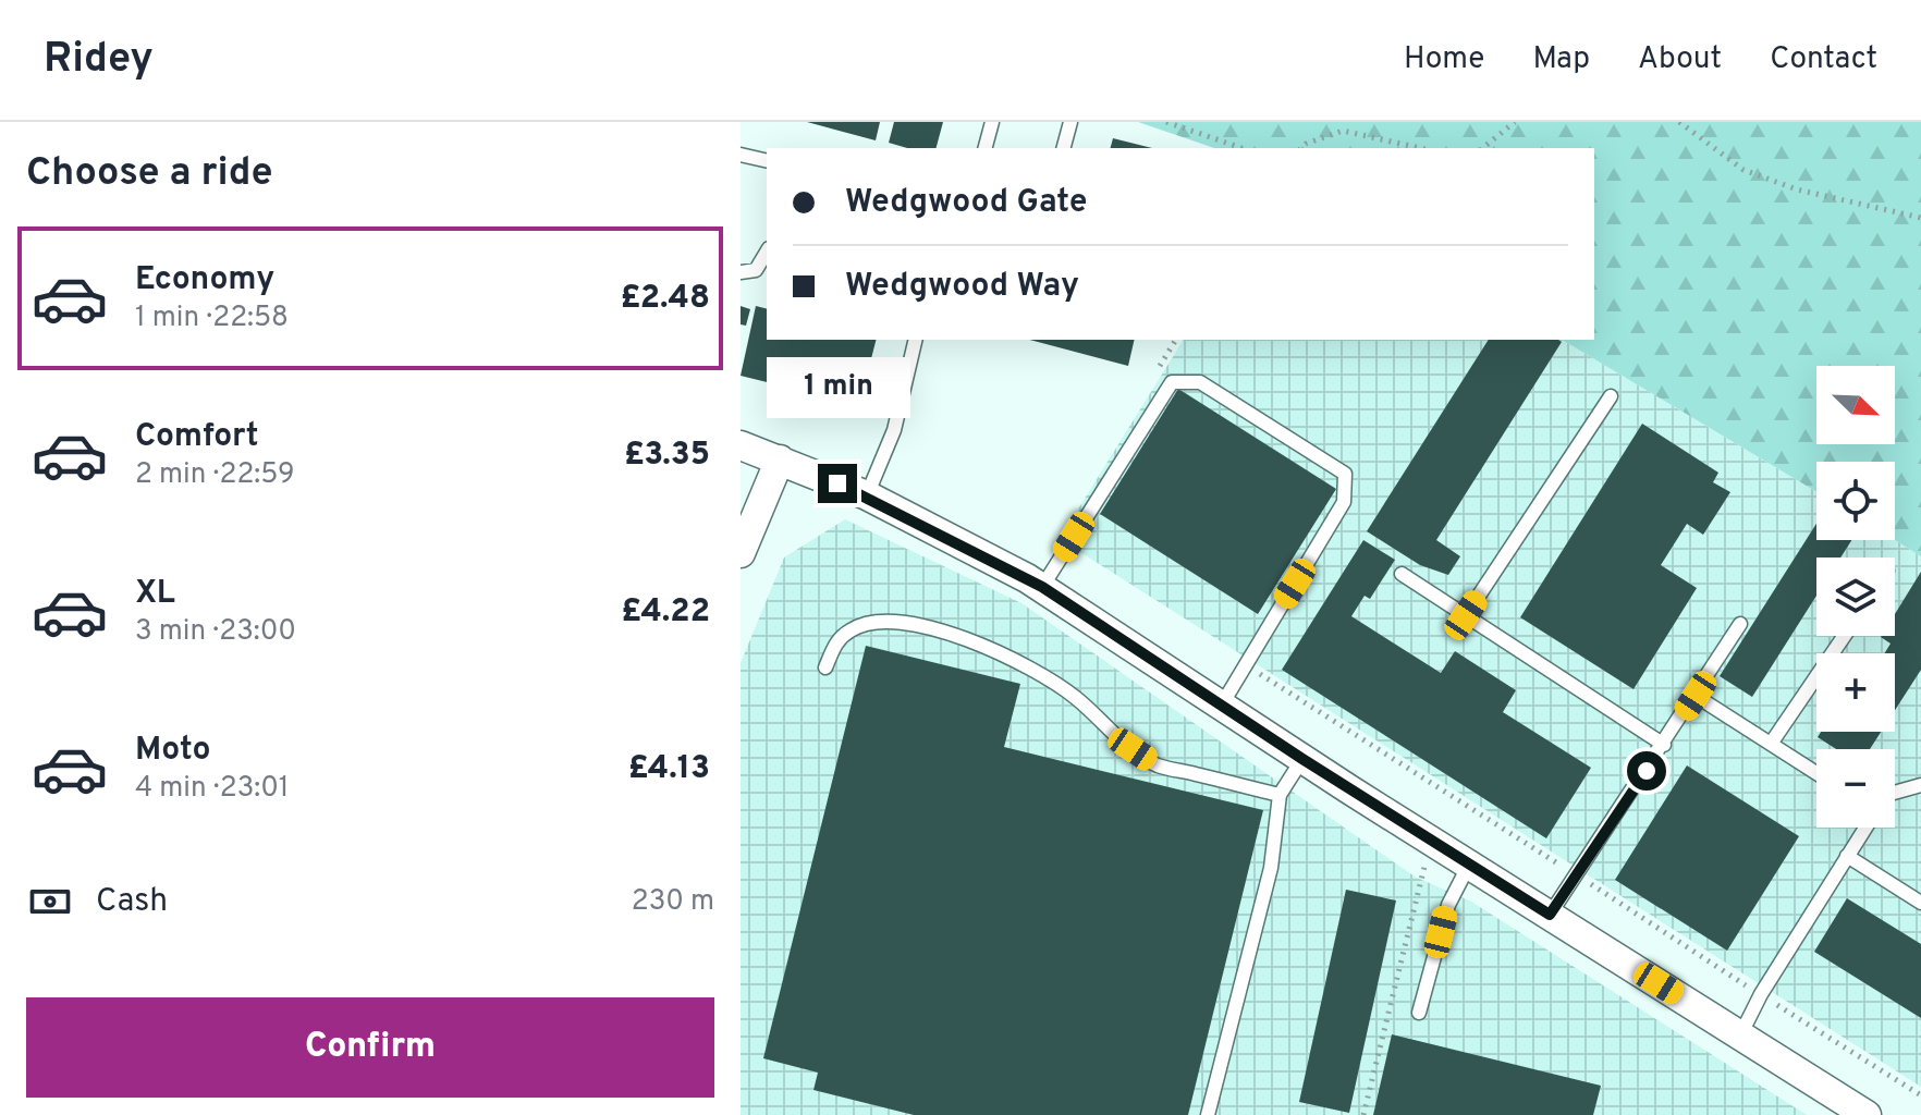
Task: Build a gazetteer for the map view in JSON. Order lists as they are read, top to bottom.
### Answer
{
  "north": "bottom right",
  "page": {
    "header": "Ridey",
    "nav": [
      "Home",
      "Map",
      "About",
      "Contact"
    ],
    "heading": "Choose a ride",
    "banner": ["Wedgwood Gate", "Wedgwood Way"],
    "list": [
      {
        "name": "Economy",
        "note": "1 min · 22:58",
        "value": "£2.48"
      },
      {
        "name": "Comfort",
        "note": "2 min · 22:59",
        "value": "£3.35"
      },
      {
        "name": "XL",
        "note": "3 min · 23:00",
        "value": "£4.22"
      },
      {
        "name": "Moto",
        "note": "4 min · 23:01",
        "value": "£4.13"
      }
    ],
    "bubble": "1 min",
    "map_buttons": ["+", "−"],
    "pay": ["Cash", "230 m"],
    "buttons": "Confirm"
  }
}
